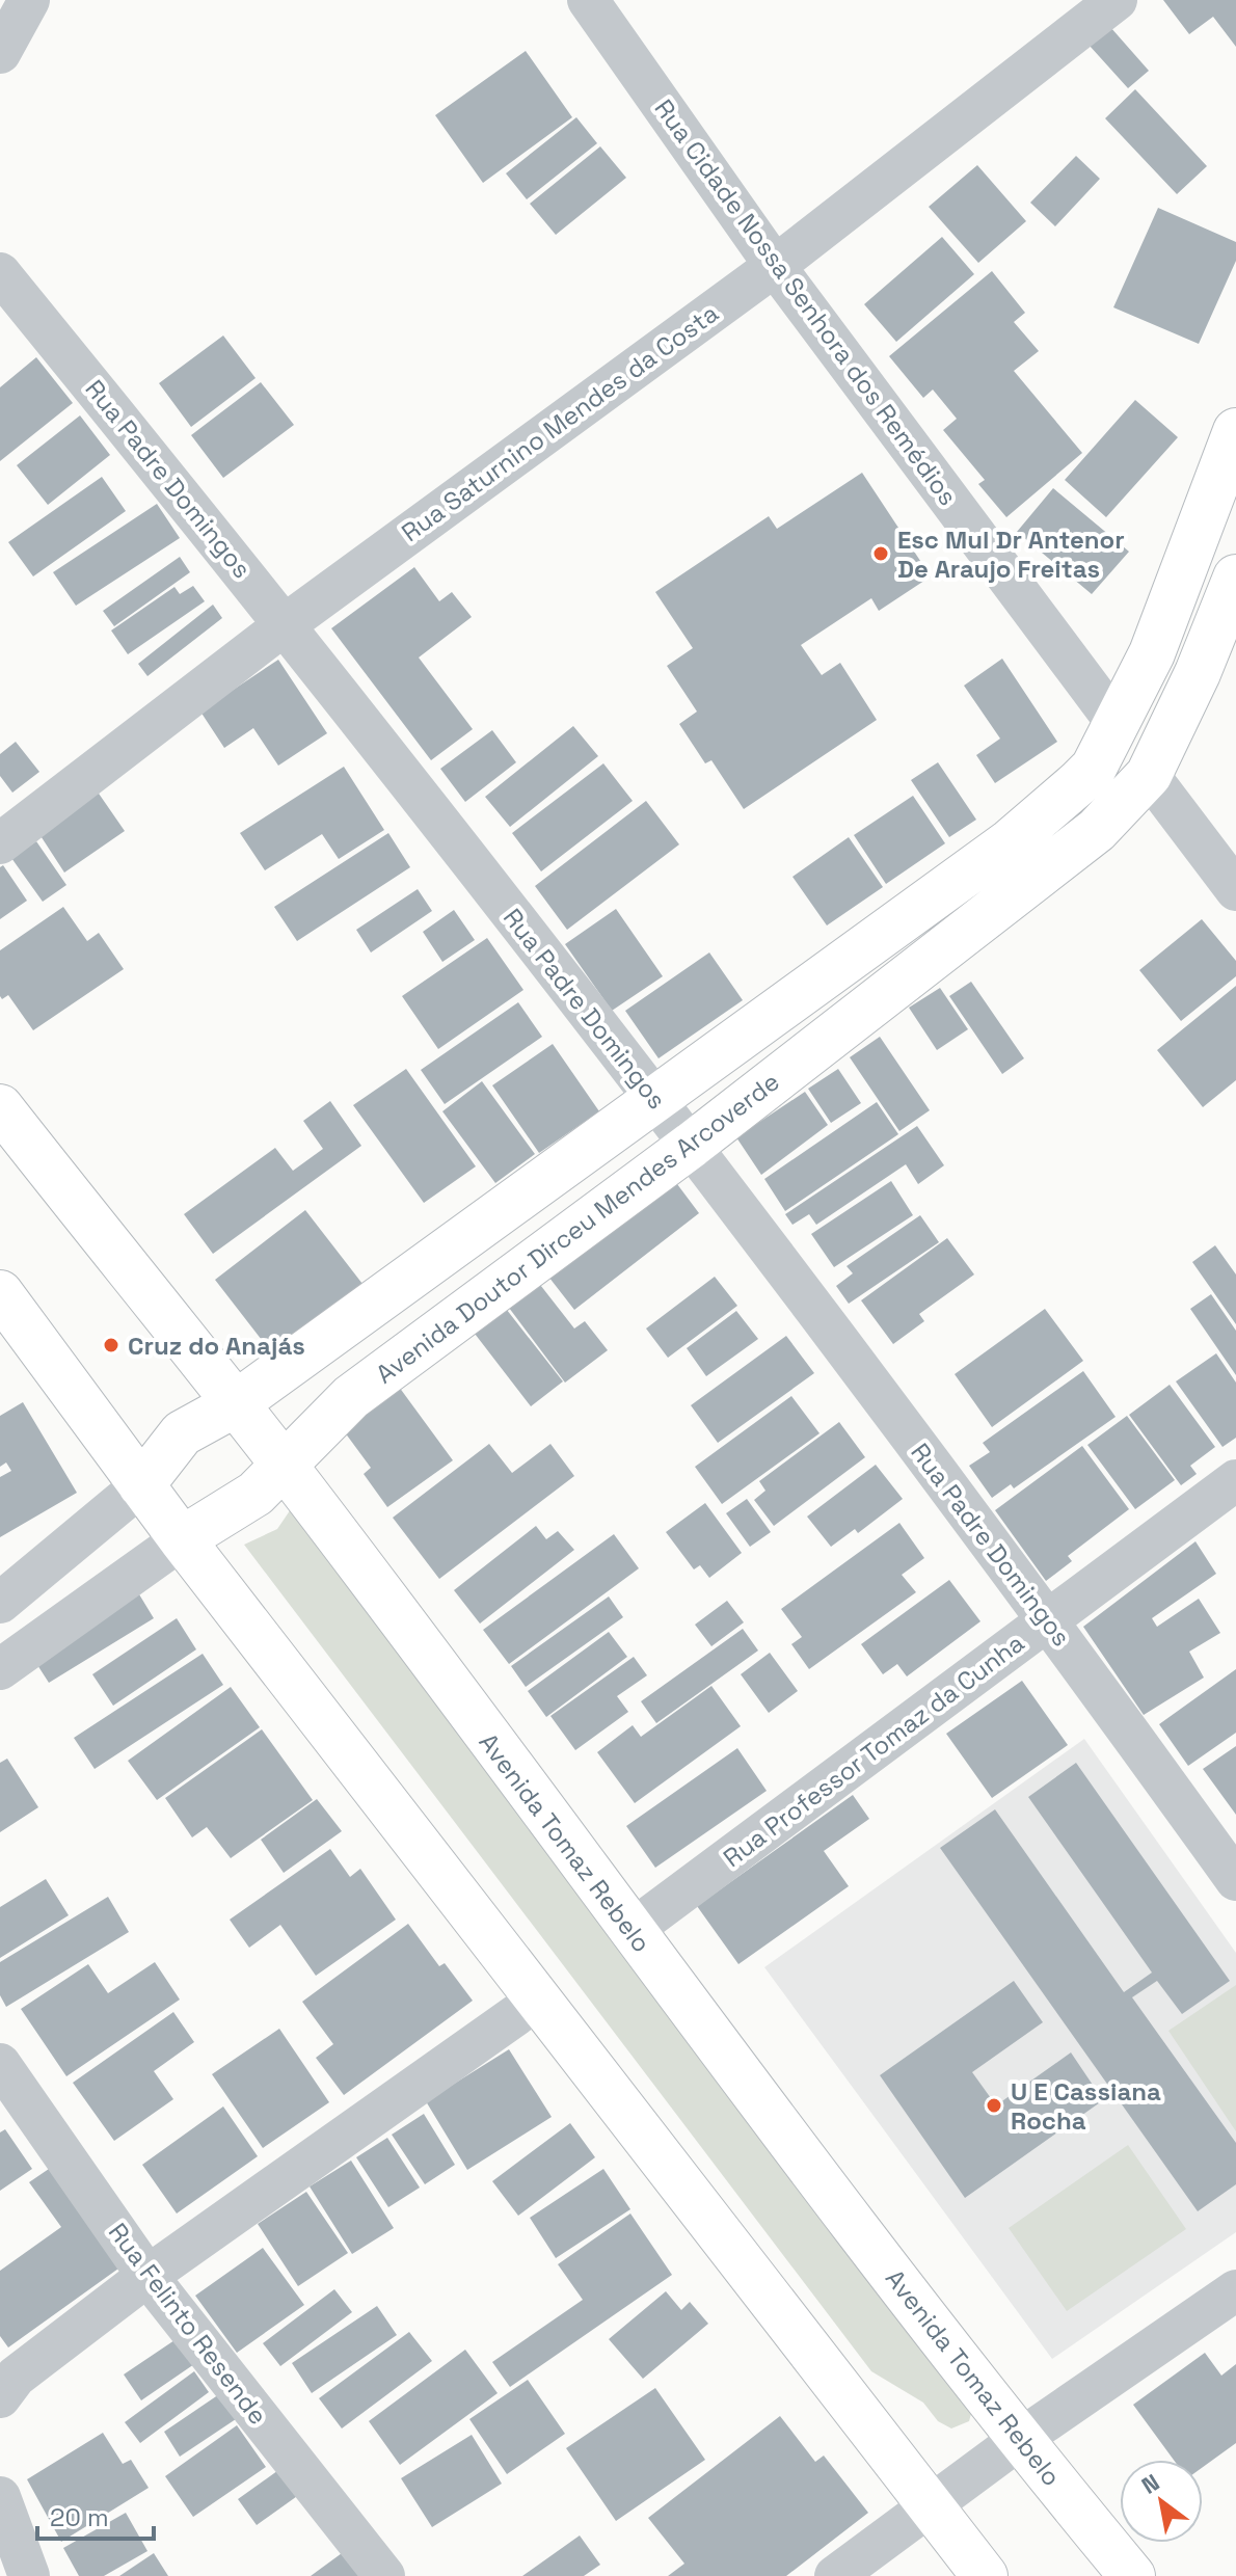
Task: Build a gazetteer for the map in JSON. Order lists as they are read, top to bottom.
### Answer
{
  "streets": {
    "main road": ["Avenida Doutor Dirceu Mendes Arcoverde", "Avenida Tomaz Rebelo"],
    "street": [
      "Rua Cidade Nossa Senhora dos Remédios",
      "Rua Saturnino Mendes da Costa",
      "Rua Padre Domingos",
      "Rua Professor Tomaz da Cunha",
      "Rua Felinto Resende"
    ]
  },
  "crossings": [
    ["Rua Cidade Nossa Senhora dos Remédios", "Rua Saturnino Mendes da Costa"],
    ["Rua Saturnino Mendes da Costa", "Rua Padre Domingos"],
    ["Rua Padre Domingos", "Avenida Doutor Dirceu Mendes Arcoverde"],
    ["Rua Padre Domingos", "Rua Professor Tomaz da Cunha"],
    ["Avenida Doutor Dirceu Mendes Arcoverde", "Avenida Tomaz Rebelo"],
    ["Rua Professor Tomaz da Cunha", "Avenida Tomaz Rebelo"]
  ],
  "places": ["Esc Mul Dr Antenor De Araujo Freitas", "Cruz do Anajás", "U E Cassiana Rocha"],
  "scale_bar": "20 m",
  "north": "top left"
}
